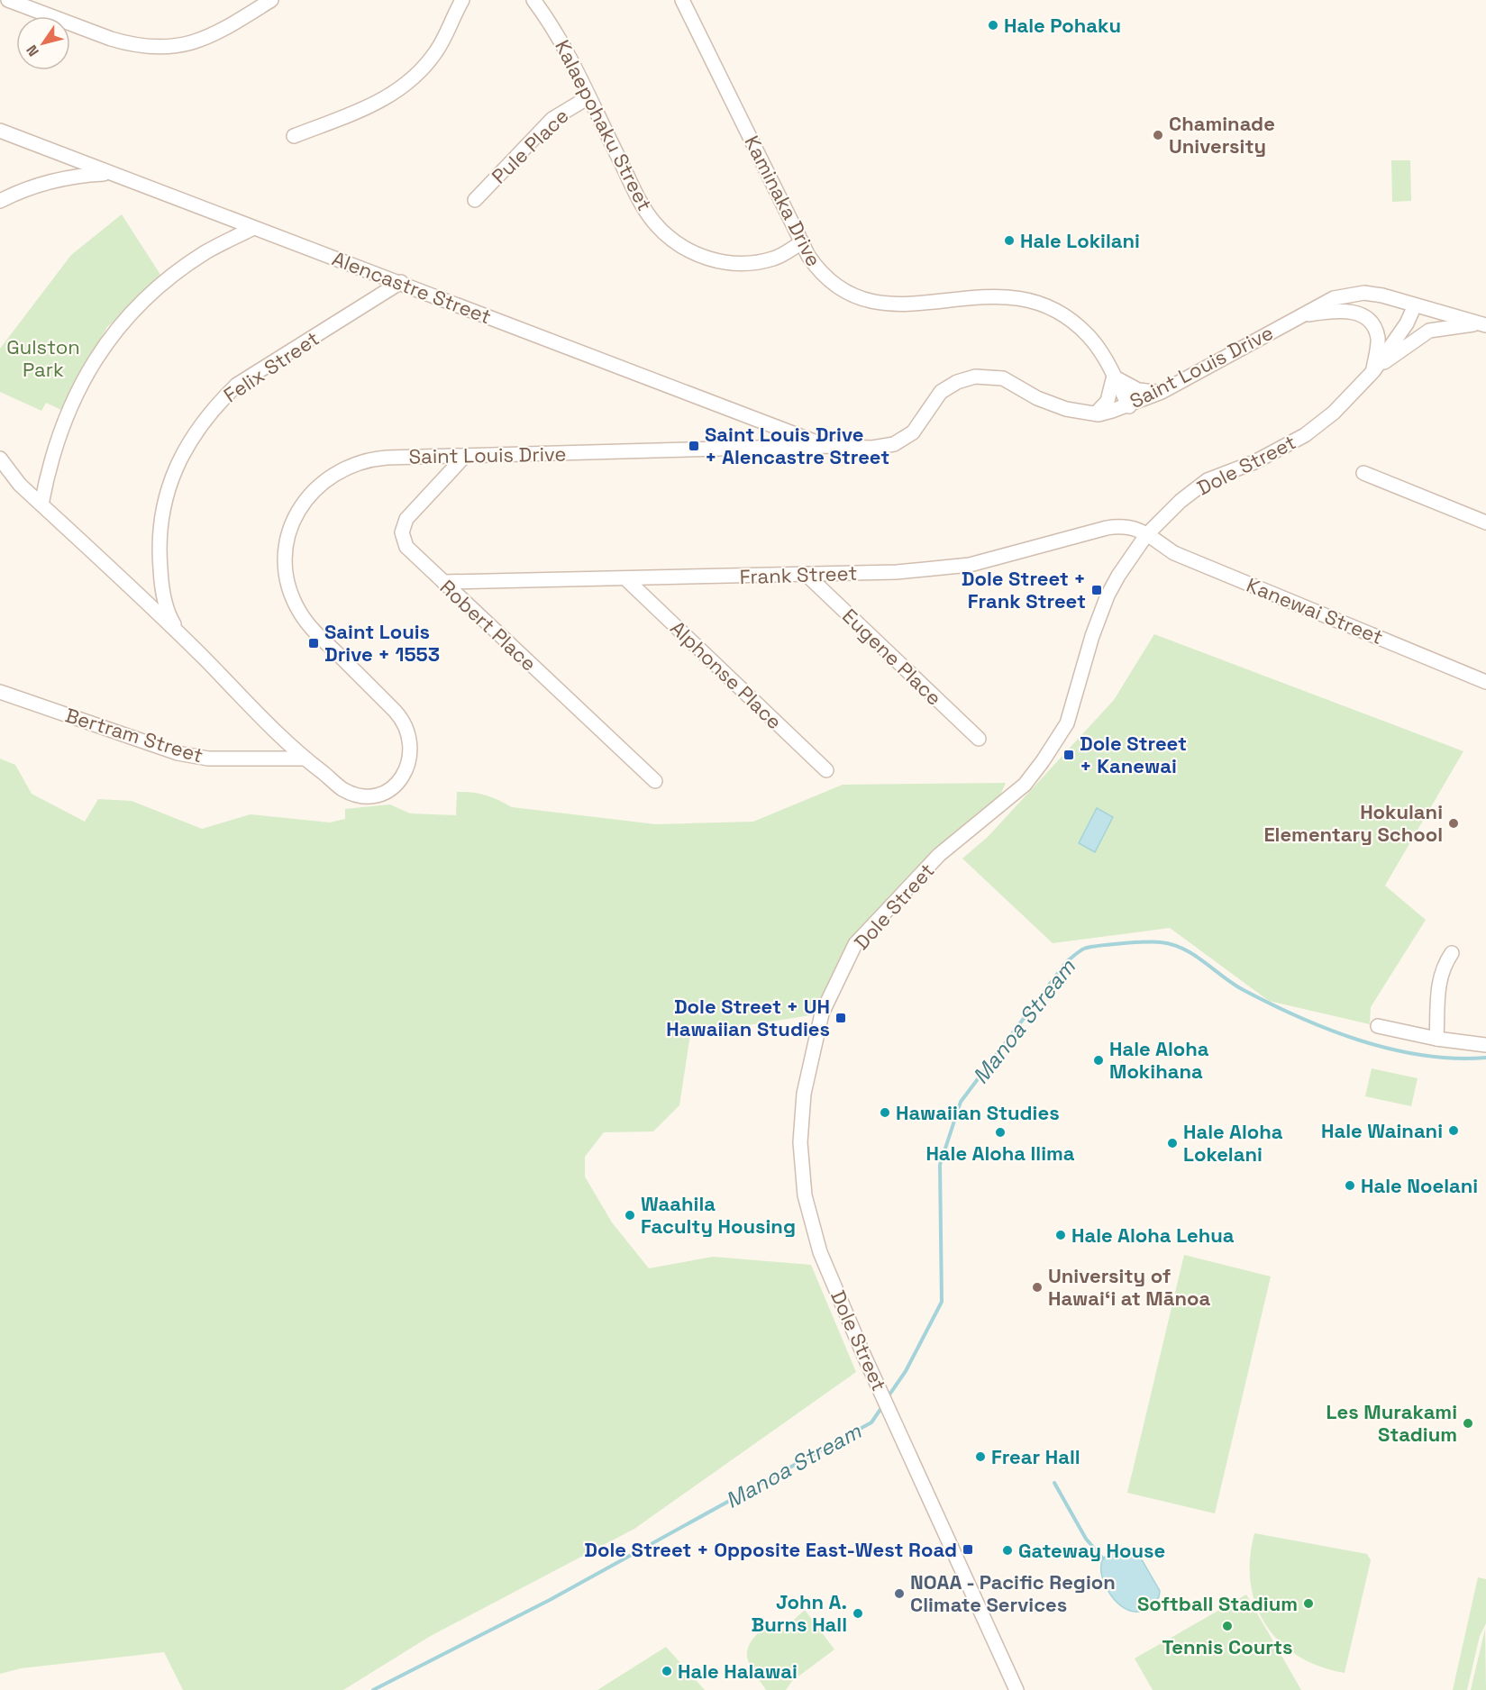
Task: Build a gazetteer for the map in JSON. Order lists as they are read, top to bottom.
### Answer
{
  "streets": {
    "street": [
      "Kalaepohaku Street",
      "Pule Place",
      "Kaminaka Drive",
      "Alencastre Street",
      "Felix Street",
      "Saint Louis Drive",
      "Dole Street",
      "Frank Street",
      "Kanewai Street",
      "Robert Place",
      "Eugene Place",
      "Alphonse Place",
      "Bertram Street"
    ]
  },
  "crossings": [
    ["Kalaepohaku Street", "Pule Place"],
    ["Kalaepohaku Street", "Kaminaka Drive"],
    ["Kaminaka Drive", "Saint Louis Drive"],
    ["Alencastre Street", "Felix Street"],
    ["Alencastre Street", "Saint Louis Drive"],
    ["Felix Street", "Saint Louis Drive"],
    ["Saint Louis Drive", "Dole Street"],
    ["Saint Louis Drive", "Robert Place"],
    ["Saint Louis Drive", "Bertram Street"],
    ["Dole Street", "Frank Street"],
    ["Dole Street", "Kanewai Street"],
    ["Frank Street", "Kanewai Street"],
    ["Frank Street", "Robert Place"],
    ["Frank Street", "Eugene Place"],
    ["Frank Street", "Alphonse Place"]
  ],
  "water": ["Manoa Stream"],
  "parks": ["Gulston Park"],
  "places": {
    "other": [
      "Hale Pohaku",
      "Chaminade University",
      "Hale Lokilani",
      "Hokulani Elementary School",
      "Hale Aloha Mokihana",
      "Hawaiian Studies",
      "Hale Wainani",
      "Hale Aloha Ilima",
      "Hale Aloha Lokelani",
      "Hale Noelani",
      "Waahila Faculty Housing",
      "Hale Aloha Lehua",
      "University of Hawaiʻi at Mānoa",
      "Les Murakami Stadium",
      "Frear Hall",
      "Gateway House",
      "NOAA - Pacific Region Climate Services",
      "Softball Stadium",
      "John A. Burns Hall",
      "Tennis Courts",
      "Hale Halawai"
    ],
    "transit": [
      "Saint Louis Drive + Alencastre Street",
      "Dole Street + Frank Street",
      "Saint Louis Drive + 1553",
      "Dole Street + Kanewai",
      "Dole Street + UH Hawaiian Studies",
      "Dole Street + Opposite East-West Road"
    ]
  },
  "north": "bottom left"
}
